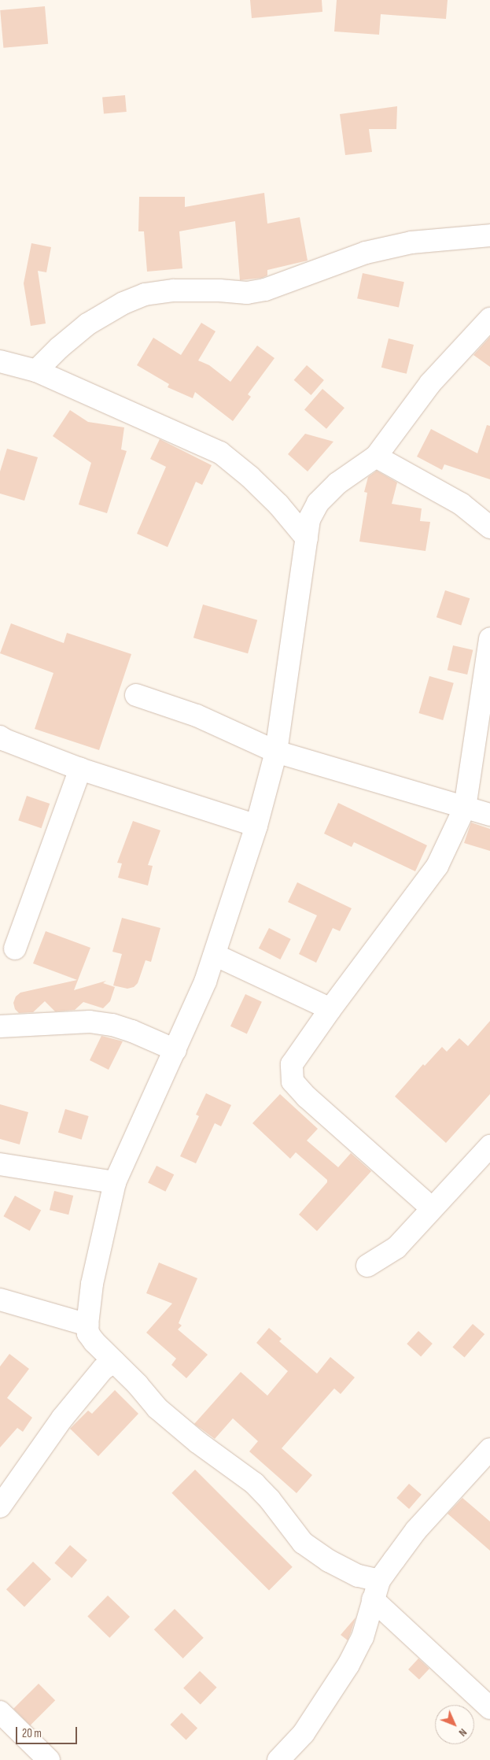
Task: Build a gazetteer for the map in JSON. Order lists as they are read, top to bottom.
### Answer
{
  "scale_bar": "20 m",
  "north": "bottom right"
}
